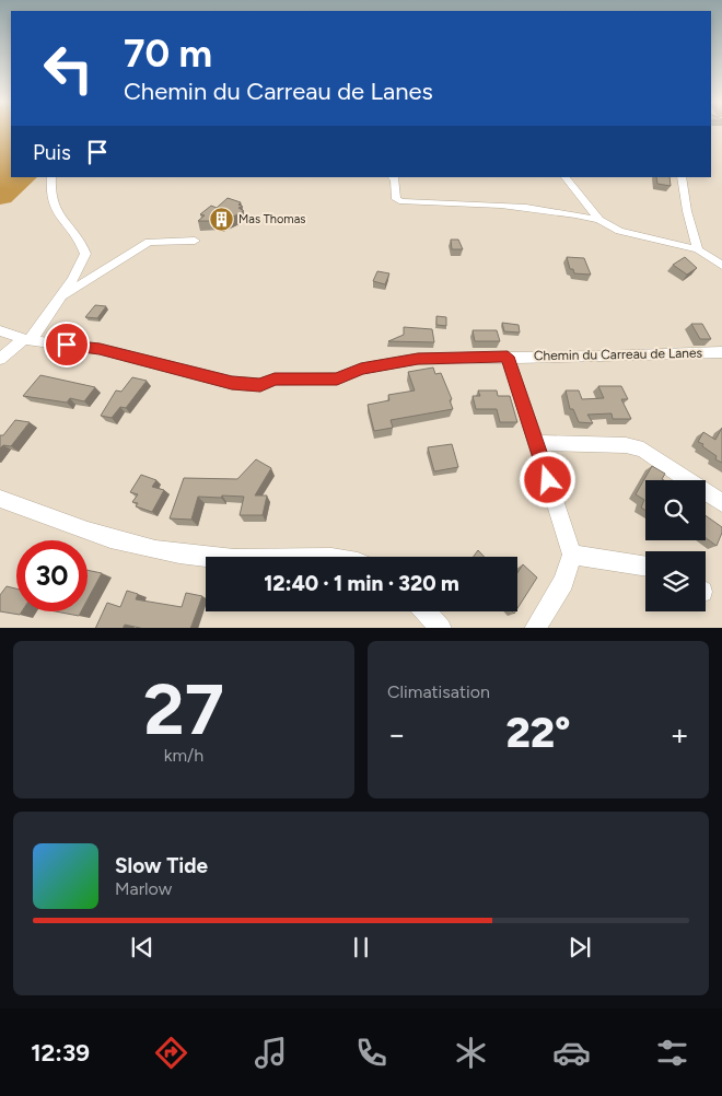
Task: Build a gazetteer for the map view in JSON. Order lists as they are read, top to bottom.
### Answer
{
  "streets": {
    "street": ["Chemin du Carreau de Lanes"]
  },
  "places": {
    "building": ["Mas Thomas"]
  },
  "page": {
    "turn": ["70 m", "Chemin du Carreau de Lanes"],
    "then": "Puis",
    "limit": "30",
    "trip": "12:40 · 1 min · 320 m",
    "tile": [
      ["27", "km/h"],
      "Climatisation"
    ],
    "heat": ["−", "22°", "+"],
    "song": ["Slow Tide", "Marlow"],
    "tabs": "12:39"
  }
}
